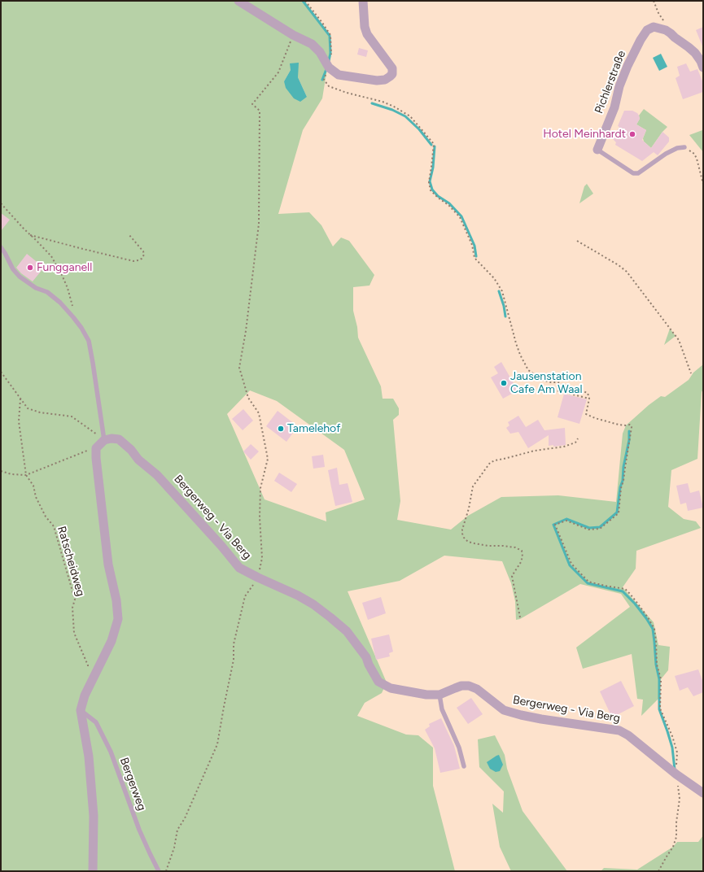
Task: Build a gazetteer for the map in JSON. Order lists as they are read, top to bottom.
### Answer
{
  "streets": {
    "street": ["Pichlerstraße", "Bergerweg - Via Berg"],
    "lane": ["Bergerweg"],
    "path": ["Ratscheidweg"]
  },
  "places": [
    "Hotel Meinhardt",
    "Fungganell",
    "Jausenstation Cafe Am Waal",
    "Tamelehof"
  ]
}
